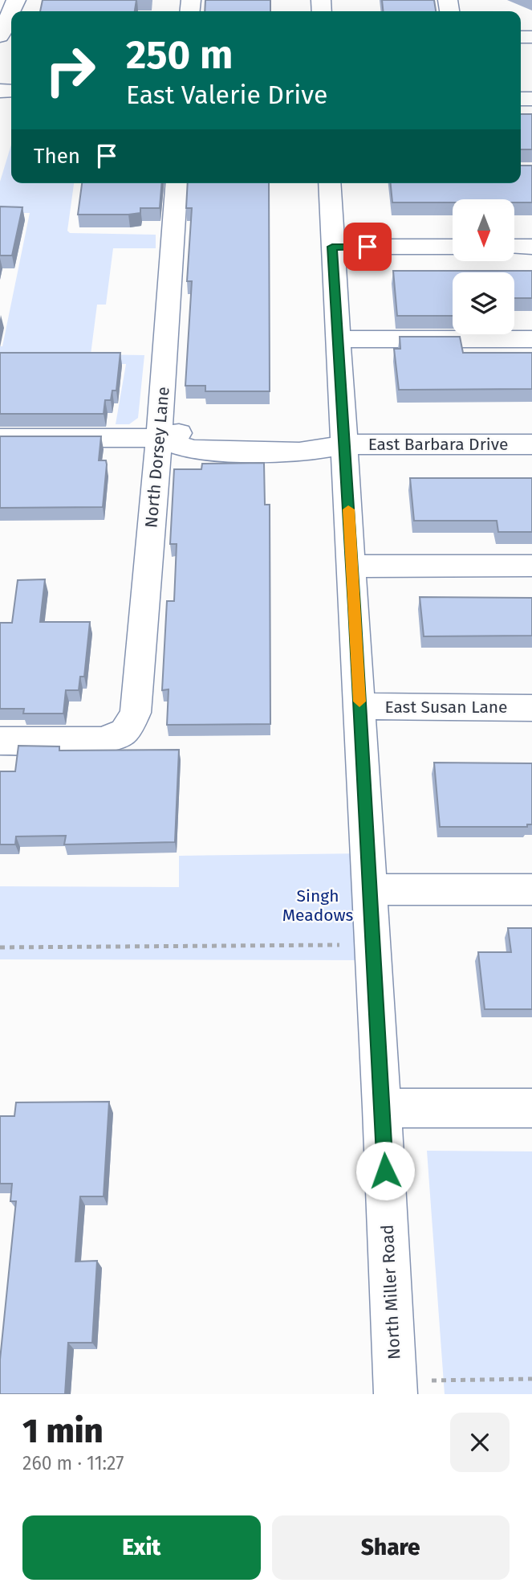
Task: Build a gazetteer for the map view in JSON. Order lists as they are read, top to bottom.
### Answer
{
  "streets": {
    "street": [
      "East Barbara Drive",
      "North Dorsey Lane",
      "East Susan Lane",
      "North Miller Road"
    ]
  },
  "crossings": [
    ["East Barbara Drive", "North Dorsey Lane"],
    ["East Barbara Drive", "North Miller Road"],
    ["East Susan Lane", "North Miller Road"]
  ],
  "parks": ["Singh Meadows"],
  "north": "bottom",
  "page": {
    "turn": ["250 m", "East Valerie Drive"],
    "then": "Then",
    "heading": ["1 min", "260 m · 11:27"],
    "buttons": ["Exit", "Share"]
  }
}
